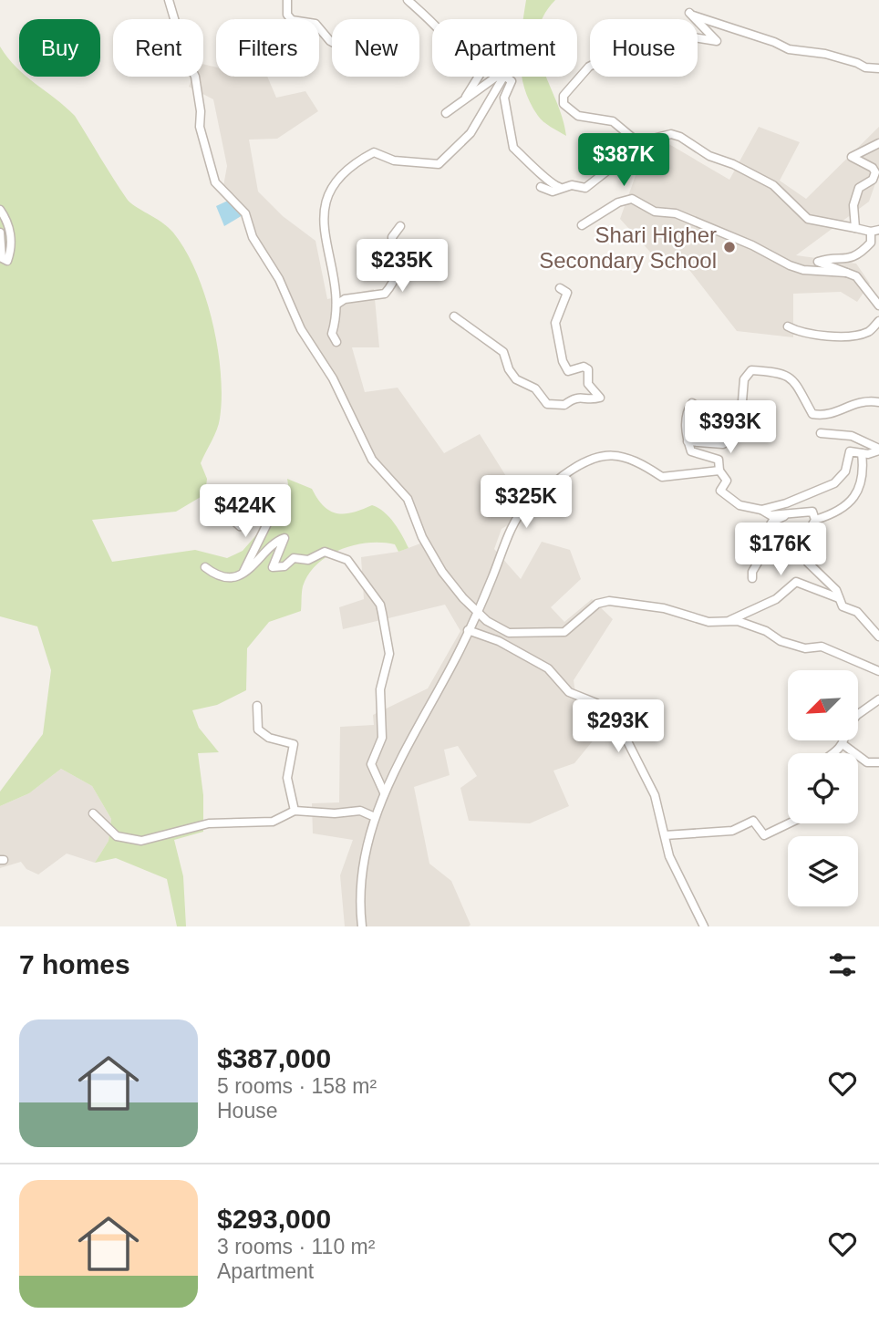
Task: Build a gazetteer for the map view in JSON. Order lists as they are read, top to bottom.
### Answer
{
  "places": ["Shari Higher Secondary School"],
  "north": "bottom left",
  "page": {
    "chip": [
      "Buy",
      "Rent",
      "Filters",
      "New",
      "Apartment",
      "House"
    ],
    "price": [
      "$387K",
      "$235K",
      "$393K",
      "$325K",
      "$424K",
      "$176K",
      "$293K"
    ],
    "heading": "7 homes",
    "list": [
      {
        "name": "$387,000",
        "note": "5 rooms · 158 m² · House"
      },
      {
        "name": "$293,000",
        "note": "3 rooms · 110 m² · Apartment"
      }
    ]
  }
}
